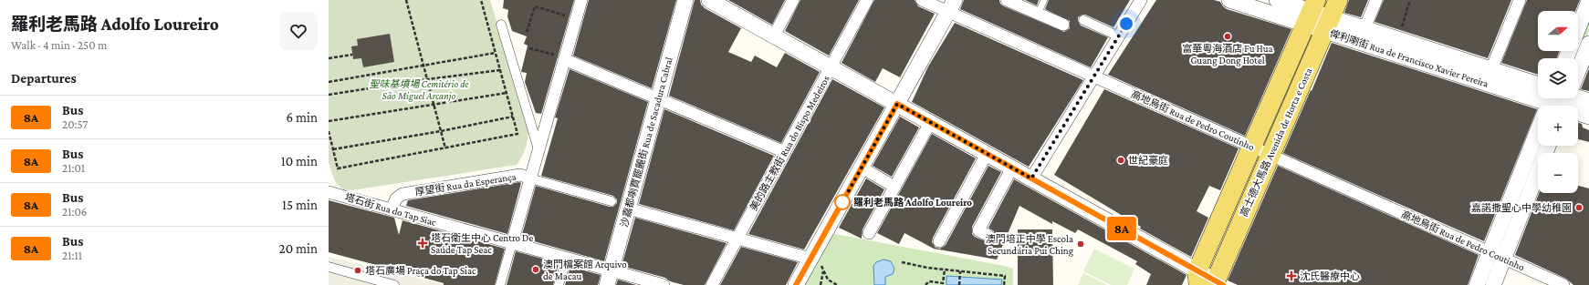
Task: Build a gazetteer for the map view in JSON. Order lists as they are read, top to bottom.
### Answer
{
  "streets": {
    "main road": ["高士德大馬路 Avenida de Horta e Costa"],
    "street": [
      "俾利喇街 Rua de Francisco Xavier Pereira",
      "高地烏街 Rua de Pedro Coutinho",
      "沙嘉都喇賈罷麗街 Rua de Sacadura Cabral",
      "美的路主教街 Rua do Bispo Medeiros",
      "厚望街 Rua da Esperança",
      "塔石街 Rua do Tap Siac"
    ]
  },
  "crossings": [
    ["俾利喇街 Rua de Francisco Xavier Pereira", "高士德大馬路 Avenida de Horta e Costa"],
    ["高地烏街 Rua de Pedro Coutinho", "高士德大馬路 Avenida de Horta e Costa"],
    ["沙嘉都喇賈罷麗街 Rua de Sacadura Cabral", "塔石街 Rua do Tap Siac"],
    ["厚望街 Rua da Esperança", "塔石街 Rua do Tap Siac"]
  ],
  "parks": ["聖味基墳場 Cemitério de São Miguel Arcanjo"],
  "places": {
    "other": [
      "富華粵海酒店 Fu Hua Guang Dong Hotel",
      "世紀豪庭",
      "羅利老馬路 Adolfo Loureiro",
      "嘉諾撒聖心中學幼稚園",
      "澳門培正中學 Escola Secundária Pui Ching",
      "澳門檔案館 Arquivo de Macau",
      "塔石廣場 Praça do Tap Siac"
    ],
    "health": ["塔石衛生中心 Centro De Saúde Tap Seac", "沈氏醫療中心"]
  },
  "lines": ["bus line 8A"],
  "north": "right",
  "page": {
    "heading": [
      ["羅利老馬路 Adolfo Loureiro", "Walk · 4 min · 250 m"],
      "Departures"
    ],
    "on_map": "8A",
    "map_buttons": ["+", "−"],
    "list": [
      {
        "mark": "8A",
        "name": "Bus",
        "note": "20:57",
        "value": "6 min"
      },
      {
        "mark": "8A",
        "name": "Bus",
        "note": "21:01",
        "value": "10 min"
      },
      {
        "mark": "8A",
        "name": "Bus",
        "note": "21:06",
        "value": "15 min"
      },
      {
        "mark": "8A",
        "name": "Bus",
        "note": "21:11",
        "value": "20 min"
      }
    ]
  }
}
